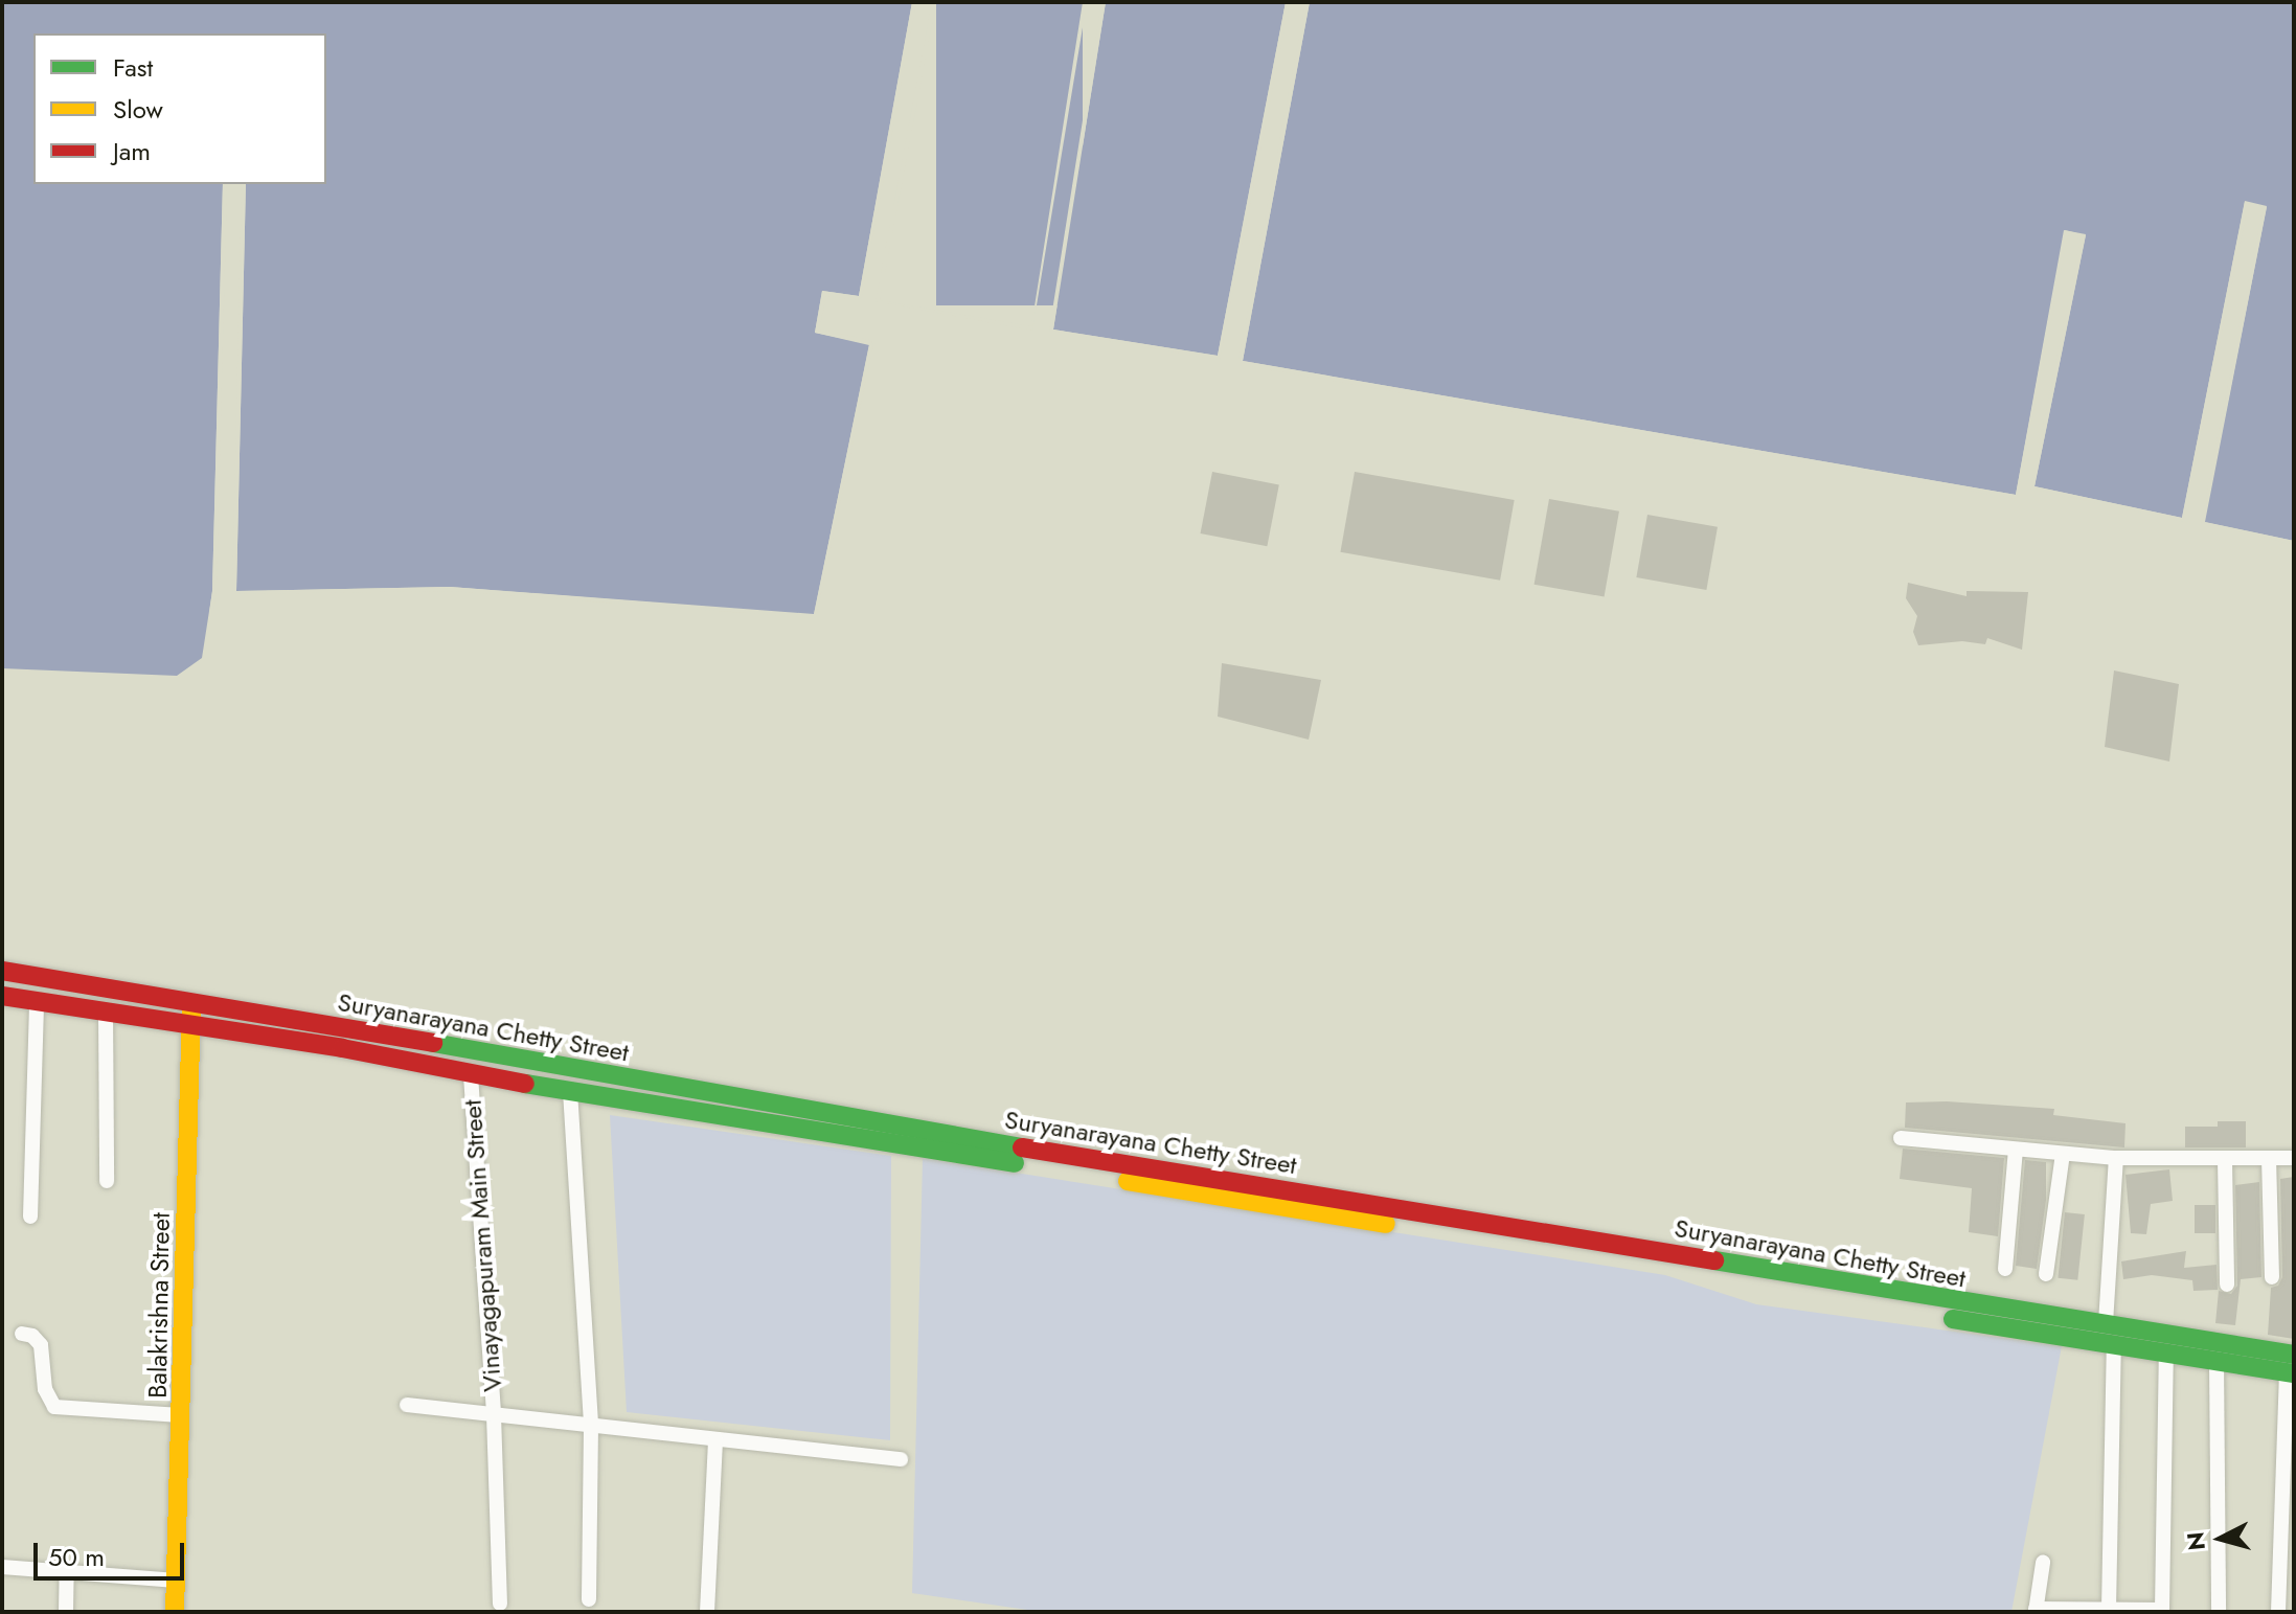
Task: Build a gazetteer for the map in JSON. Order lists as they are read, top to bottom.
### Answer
{
  "streets": {
    "main road": ["Suryanarayana Chetty Street", "Balakrishna Street"],
    "street": ["Vinayagapuram Main Street"]
  },
  "crossings": [
    ["Suryanarayana Chetty Street", "Vinayagapuram Main Street"],
    ["Suryanarayana Chetty Street", "Balakrishna Street"]
  ],
  "legend": ["Fast", "Slow", "Jam"],
  "scale_bar": "50 m",
  "north": "left"
}
